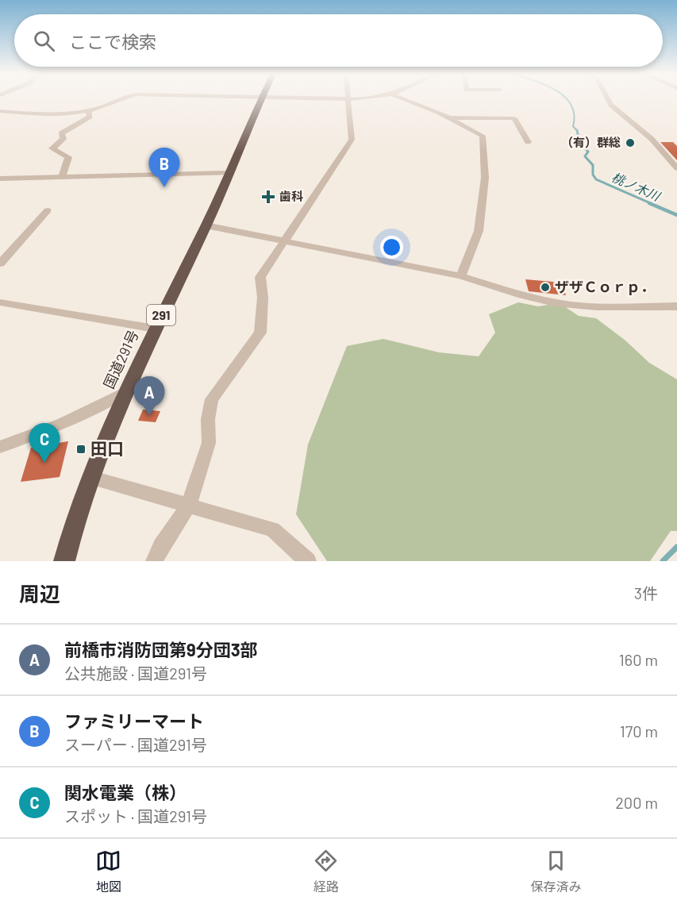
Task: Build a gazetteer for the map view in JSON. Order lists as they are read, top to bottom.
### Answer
{
  "streets": {
    "highway": ["291", "国道291号"]
  },
  "water": ["桃ノ木川"],
  "places": {
    "other": ["（有）群総", "ザザＣｏｒｐ．"],
    "health": ["歯科"],
    "transit": ["田口"]
  },
  "page": {
    "search": "ここで検索",
    "pins": ["B", "A", "C"],
    "heading": ["周辺", "3件"],
    "list": [
      {
        "mark": "A",
        "name": "前橋市消防団第9分団3部",
        "note": "公共施設 · 国道291号",
        "value": "160 m"
      },
      {
        "mark": "B",
        "name": "ファミリーマート",
        "note": "スーパー · 国道291号",
        "value": "170 m"
      },
      {
        "mark": "C",
        "name": "関水電業（株）",
        "note": "スポット · 国道291号",
        "value": "200 m"
      }
    ],
    "nav": ["地図", "経路", "保存済み"]
  }
}
